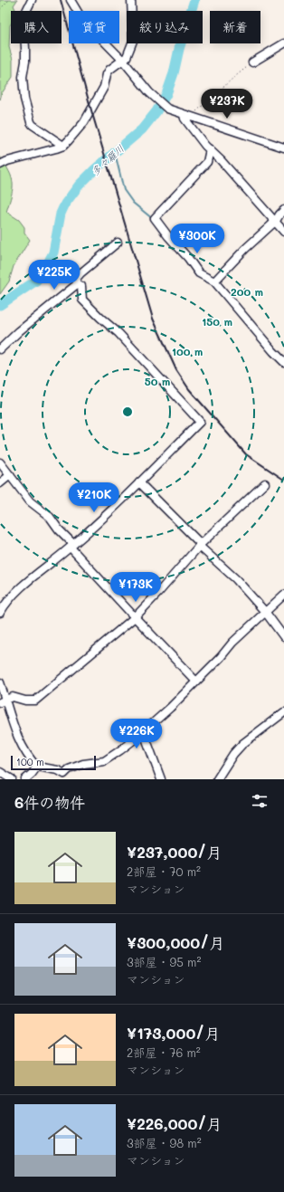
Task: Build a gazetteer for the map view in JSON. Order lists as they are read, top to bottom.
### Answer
{
  "water": ["多々羅川"],
  "scale_bar": "100 m",
  "page": {
    "chip": [
      "購入",
      "賃貸",
      "絞り込み",
      "新着"
    ],
    "price": [
      "¥237K",
      "¥300K",
      "¥225K",
      "¥210K",
      "¥173K",
      "¥226K"
    ],
    "scale": "100 m",
    "heading": "6件の物件",
    "list": [
      {
        "name": "¥237,000/月",
        "note": "2部屋 · 70 m² · マンション"
      },
      {
        "name": "¥300,000/月",
        "note": "3部屋 · 95 m² · マンション"
      },
      {
        "name": "¥173,000/月",
        "note": "2部屋 · 76 m² · マンション"
      },
      {
        "name": "¥226,000/月",
        "note": "3部屋 · 98 m² · マンション"
      }
    ]
  },
  "rings": [
    "200 m",
    "150 m",
    "100 m",
    "50 m"
  ]
}
